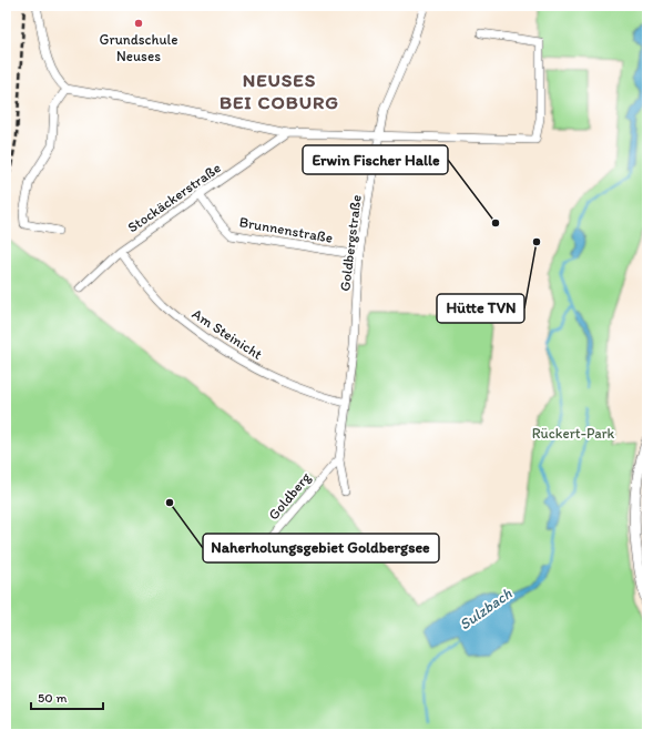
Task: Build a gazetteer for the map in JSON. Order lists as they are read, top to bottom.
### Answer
{
  "streets": {
    "street": [
      "Stockäckerstraße",
      "Brunnenstraße",
      "Goldbergstraße",
      "Am Steinicht",
      "Goldberg"
    ]
  },
  "crossings": [
    ["Stockäckerstraße", "Brunnenstraße"],
    ["Stockäckerstraße", "Am Steinicht"],
    ["Brunnenstraße", "Goldbergstraße"],
    ["Goldbergstraße", "Am Steinicht"],
    ["Goldbergstraße", "Goldberg"]
  ],
  "districts": ["NEUSES BEI COBURG"],
  "water": ["Sulzbach"],
  "parks": ["Rückert-Park"],
  "places": [
    "Grundschule Neuses",
    "Erwin Fischer Halle",
    "Hütte TVN",
    "Naherholungsgebiet Goldbergsee"
  ],
  "scale_bar": "50 m"
}
